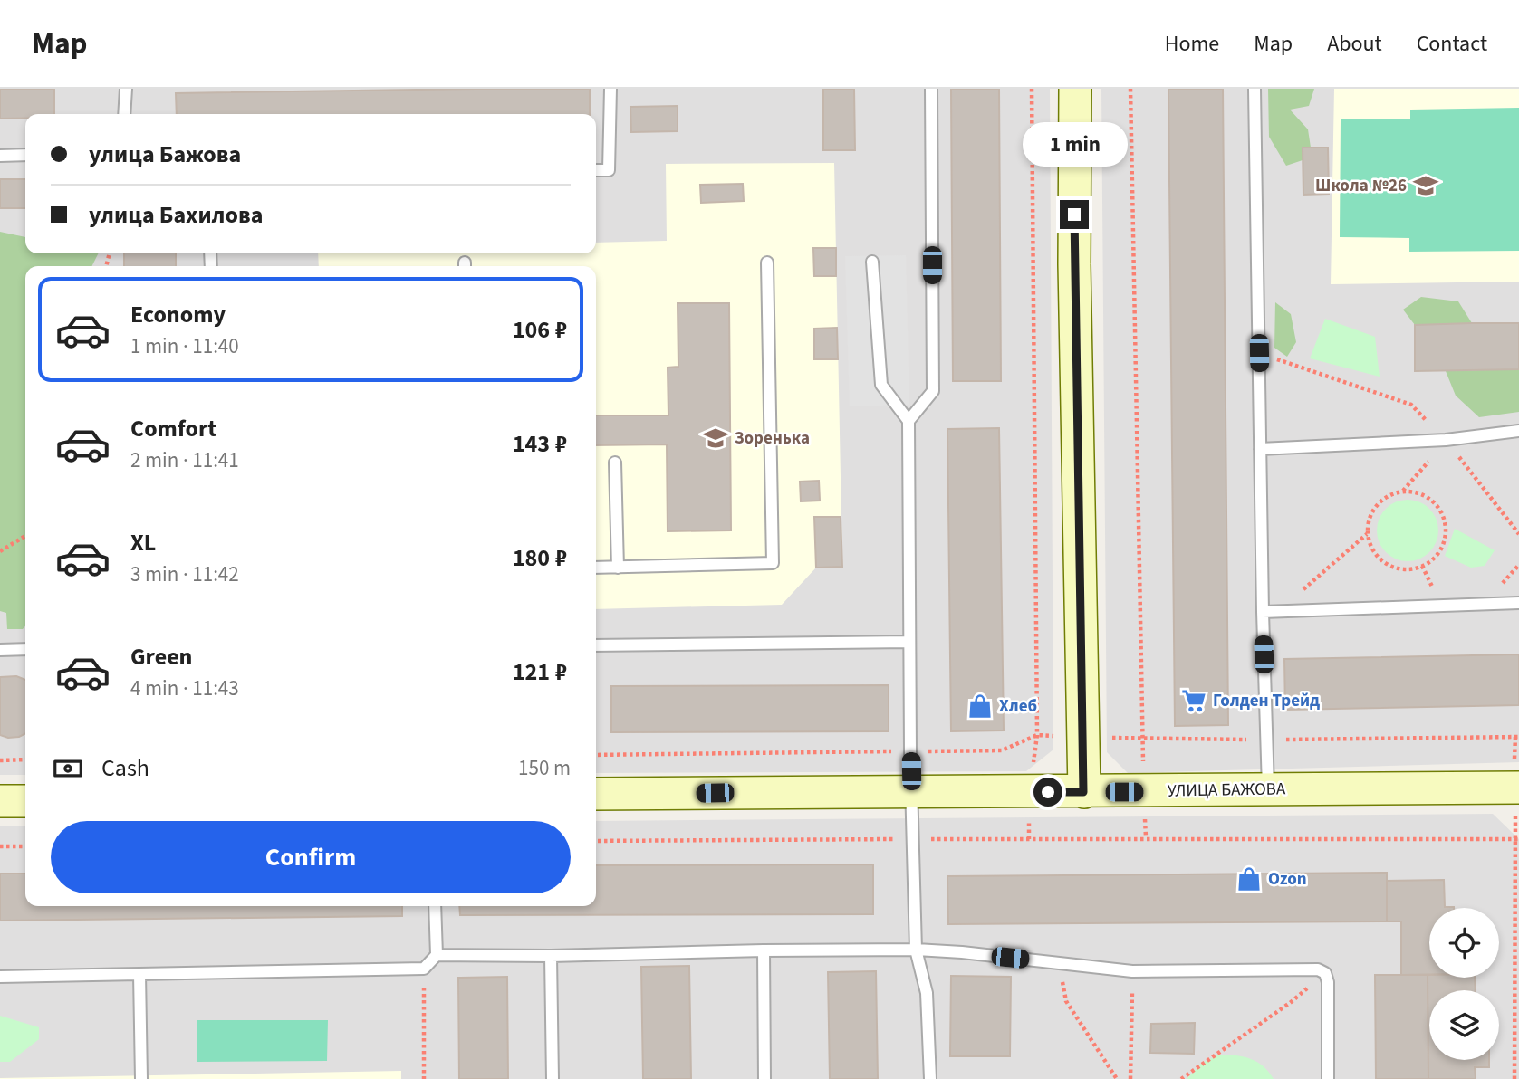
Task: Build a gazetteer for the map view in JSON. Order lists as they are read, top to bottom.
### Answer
{
  "streets": {
    "street": ["УЛИЦА БАЖОВА"]
  },
  "places": {
    "school or university": ["Школа №26", "Зоренька"],
    "supermarket": ["Голден Трейд"],
    "shop": ["Хлеб", "Ozon"]
  },
  "page": {
    "header": "Map",
    "nav": [
      "Home",
      "Map",
      "About",
      "Contact"
    ],
    "banner": ["улица Бажова", "улица Бахилова"],
    "bubble": "1 min",
    "list": [
      {
        "name": "Economy",
        "note": "1 min · 11:40",
        "value": "106 ₽"
      },
      {
        "name": "Comfort",
        "note": "2 min · 11:41",
        "value": "143 ₽"
      },
      {
        "name": "XL",
        "note": "3 min · 11:42",
        "value": "180 ₽"
      },
      {
        "name": "Green",
        "note": "4 min · 11:43",
        "value": "121 ₽"
      }
    ],
    "pay": ["Cash", "150 m"],
    "buttons": "Confirm"
  }
}
